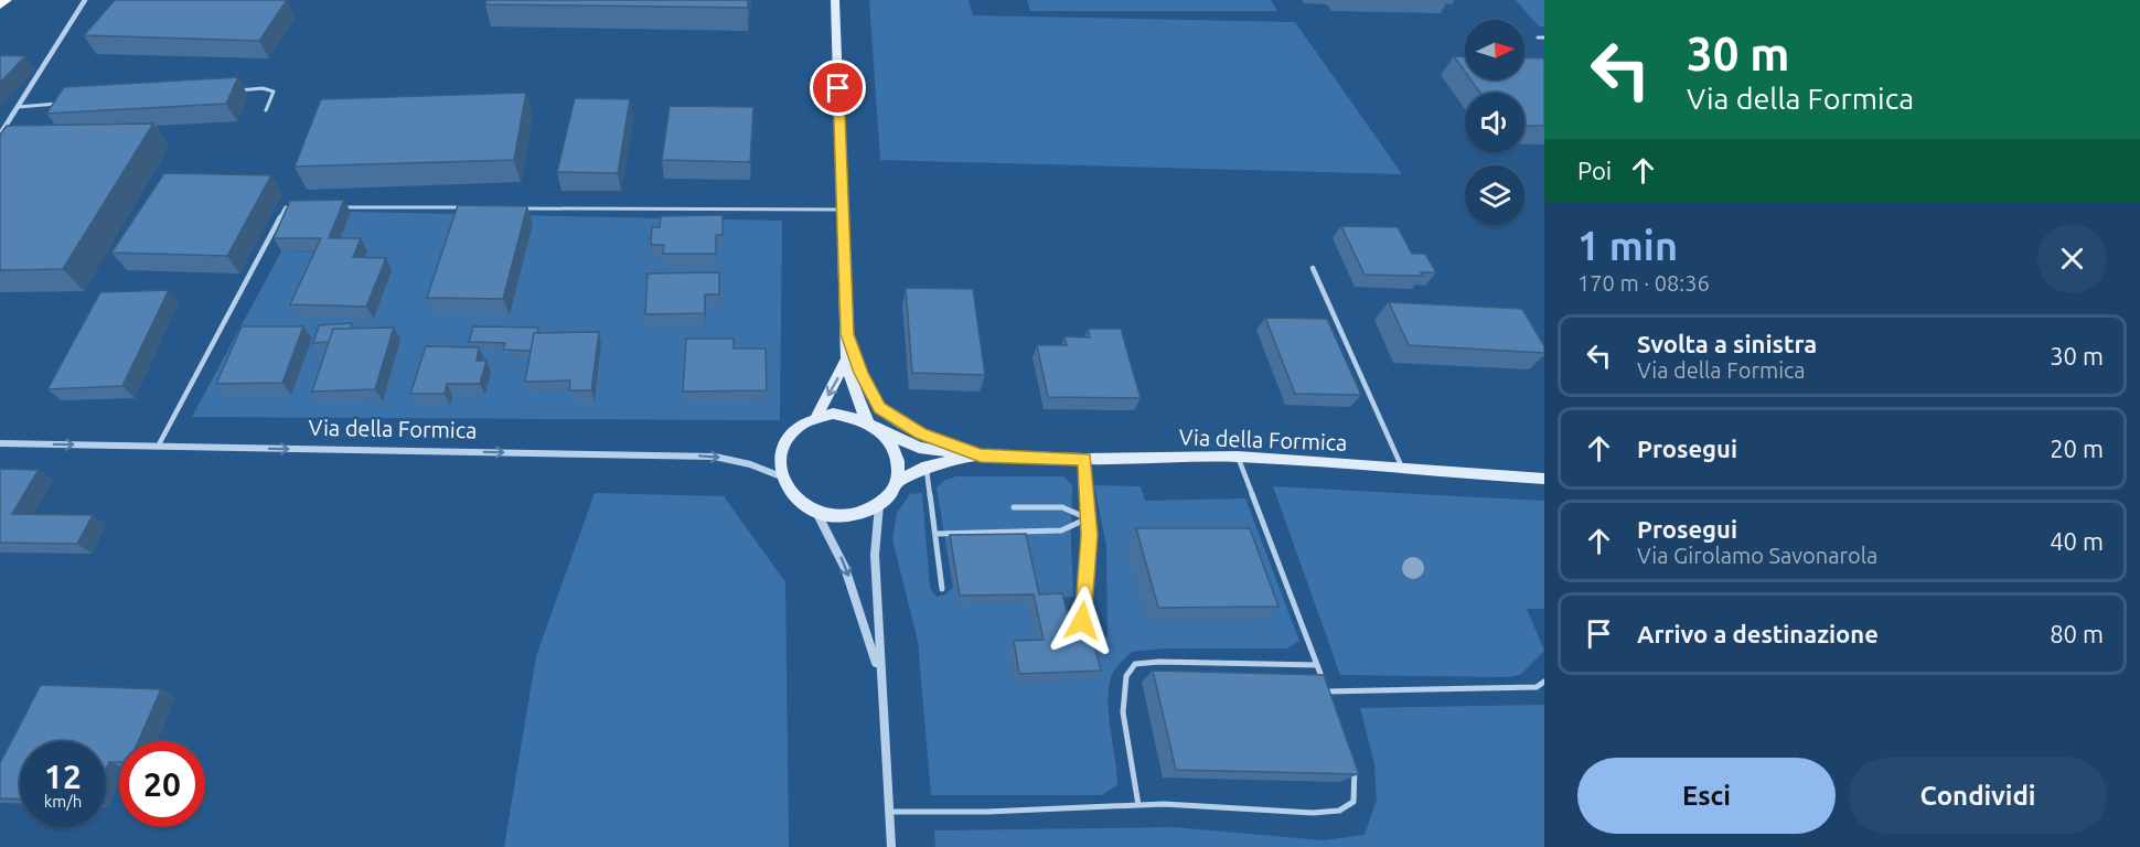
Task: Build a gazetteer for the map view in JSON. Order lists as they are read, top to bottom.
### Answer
{
  "streets": {
    "street": ["Via della Formica"]
  },
  "one_way": ["Via della Formica"],
  "north": "right",
  "page": {
    "turn": ["30 m", "Via della Formica"],
    "then": "Poi",
    "heading": ["1 min", "170 m · 08:36"],
    "list": [
      {
        "name": "Svolta a sinistra",
        "note": "Via della Formica",
        "value": "30 m"
      },
      {
        "name": "Prosegui",
        "value": "20 m"
      },
      {
        "name": "Prosegui",
        "note": "Via Girolamo Savonarola",
        "value": "40 m"
      },
      {
        "name": "Arrivo a destinazione",
        "value": "80 m"
      }
    ],
    "speed": "12 km/h",
    "limit": "20",
    "buttons": ["Esci", "Condividi"]
  }
}
